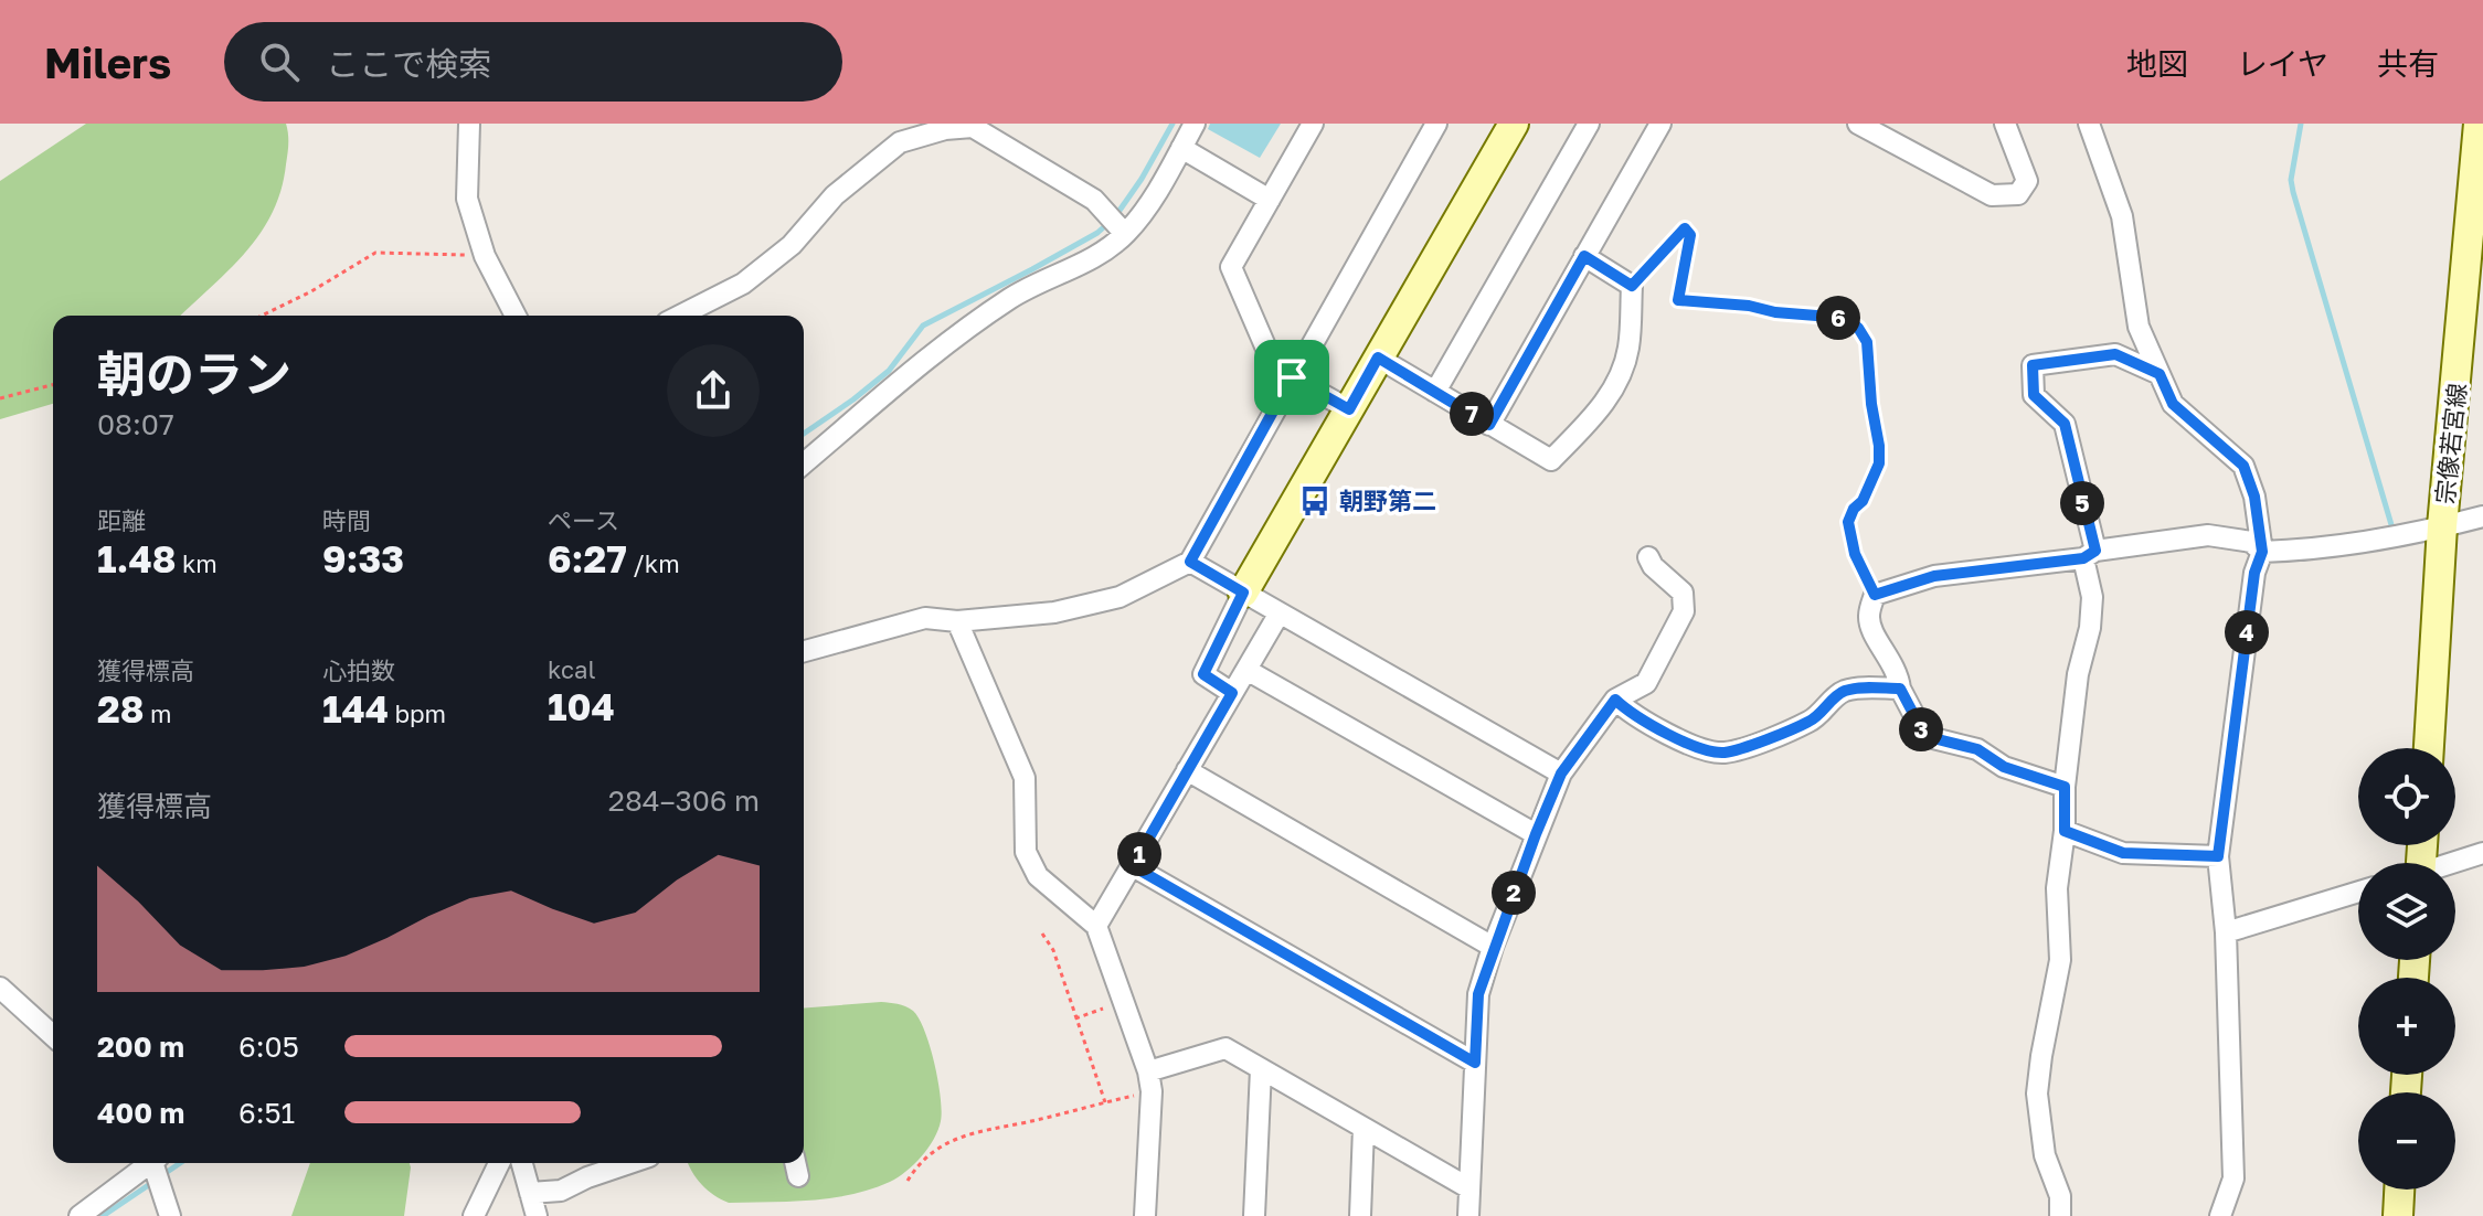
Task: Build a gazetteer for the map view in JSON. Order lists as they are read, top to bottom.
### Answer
{
  "streets": {
    "main road": ["宗像若宮線"]
  },
  "places": {
    "bus stop": ["朝野第二"]
  },
  "page": {
    "header": "Milers",
    "search": "ここで検索",
    "nav": ["地図", "レイヤ", "共有"],
    "pins": [
      "6",
      "7",
      "5",
      "4",
      "3",
      "1",
      "2"
    ],
    "heading": ["朝のラン", "08:07"],
    "stats": [
      ["距離", "1.48 km"],
      ["時間", "9:33"],
      ["ペース", "6:27 /km"],
      ["獲得標高", "28 m"],
      ["心拍数", "144 bpm"],
      ["kcal", "104"]
    ],
    "map_buttons": ["+", "−"],
    "chart": ["獲得標高", "284–306 m"],
    "list": [
      {
        "name": "200 m",
        "note": "6:05"
      },
      {
        "name": "400 m",
        "note": "6:51"
      }
    ]
  }
}
